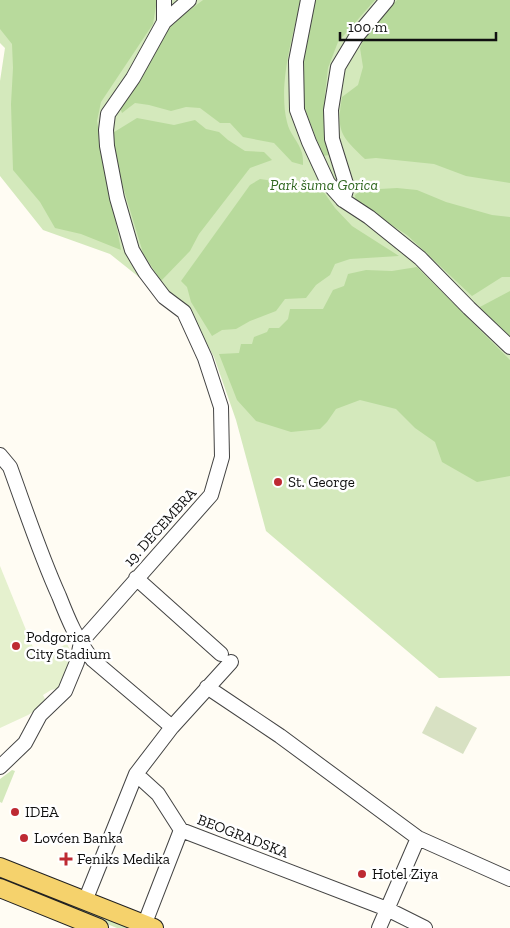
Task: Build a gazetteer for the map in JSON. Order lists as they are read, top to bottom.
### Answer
{
  "streets": {
    "street": ["19. DECEMBRA", "BEOGRADSKA"]
  },
  "parks": ["Park šuma Gorica"],
  "places": {
    "other": [
      "St. George",
      "Podgorica City Stadium",
      "IDEA",
      "Lovćen Banka",
      "Hotel Ziya"
    ],
    "health": ["Feniks Medika"]
  },
  "scale_bar": "100 m"
}
